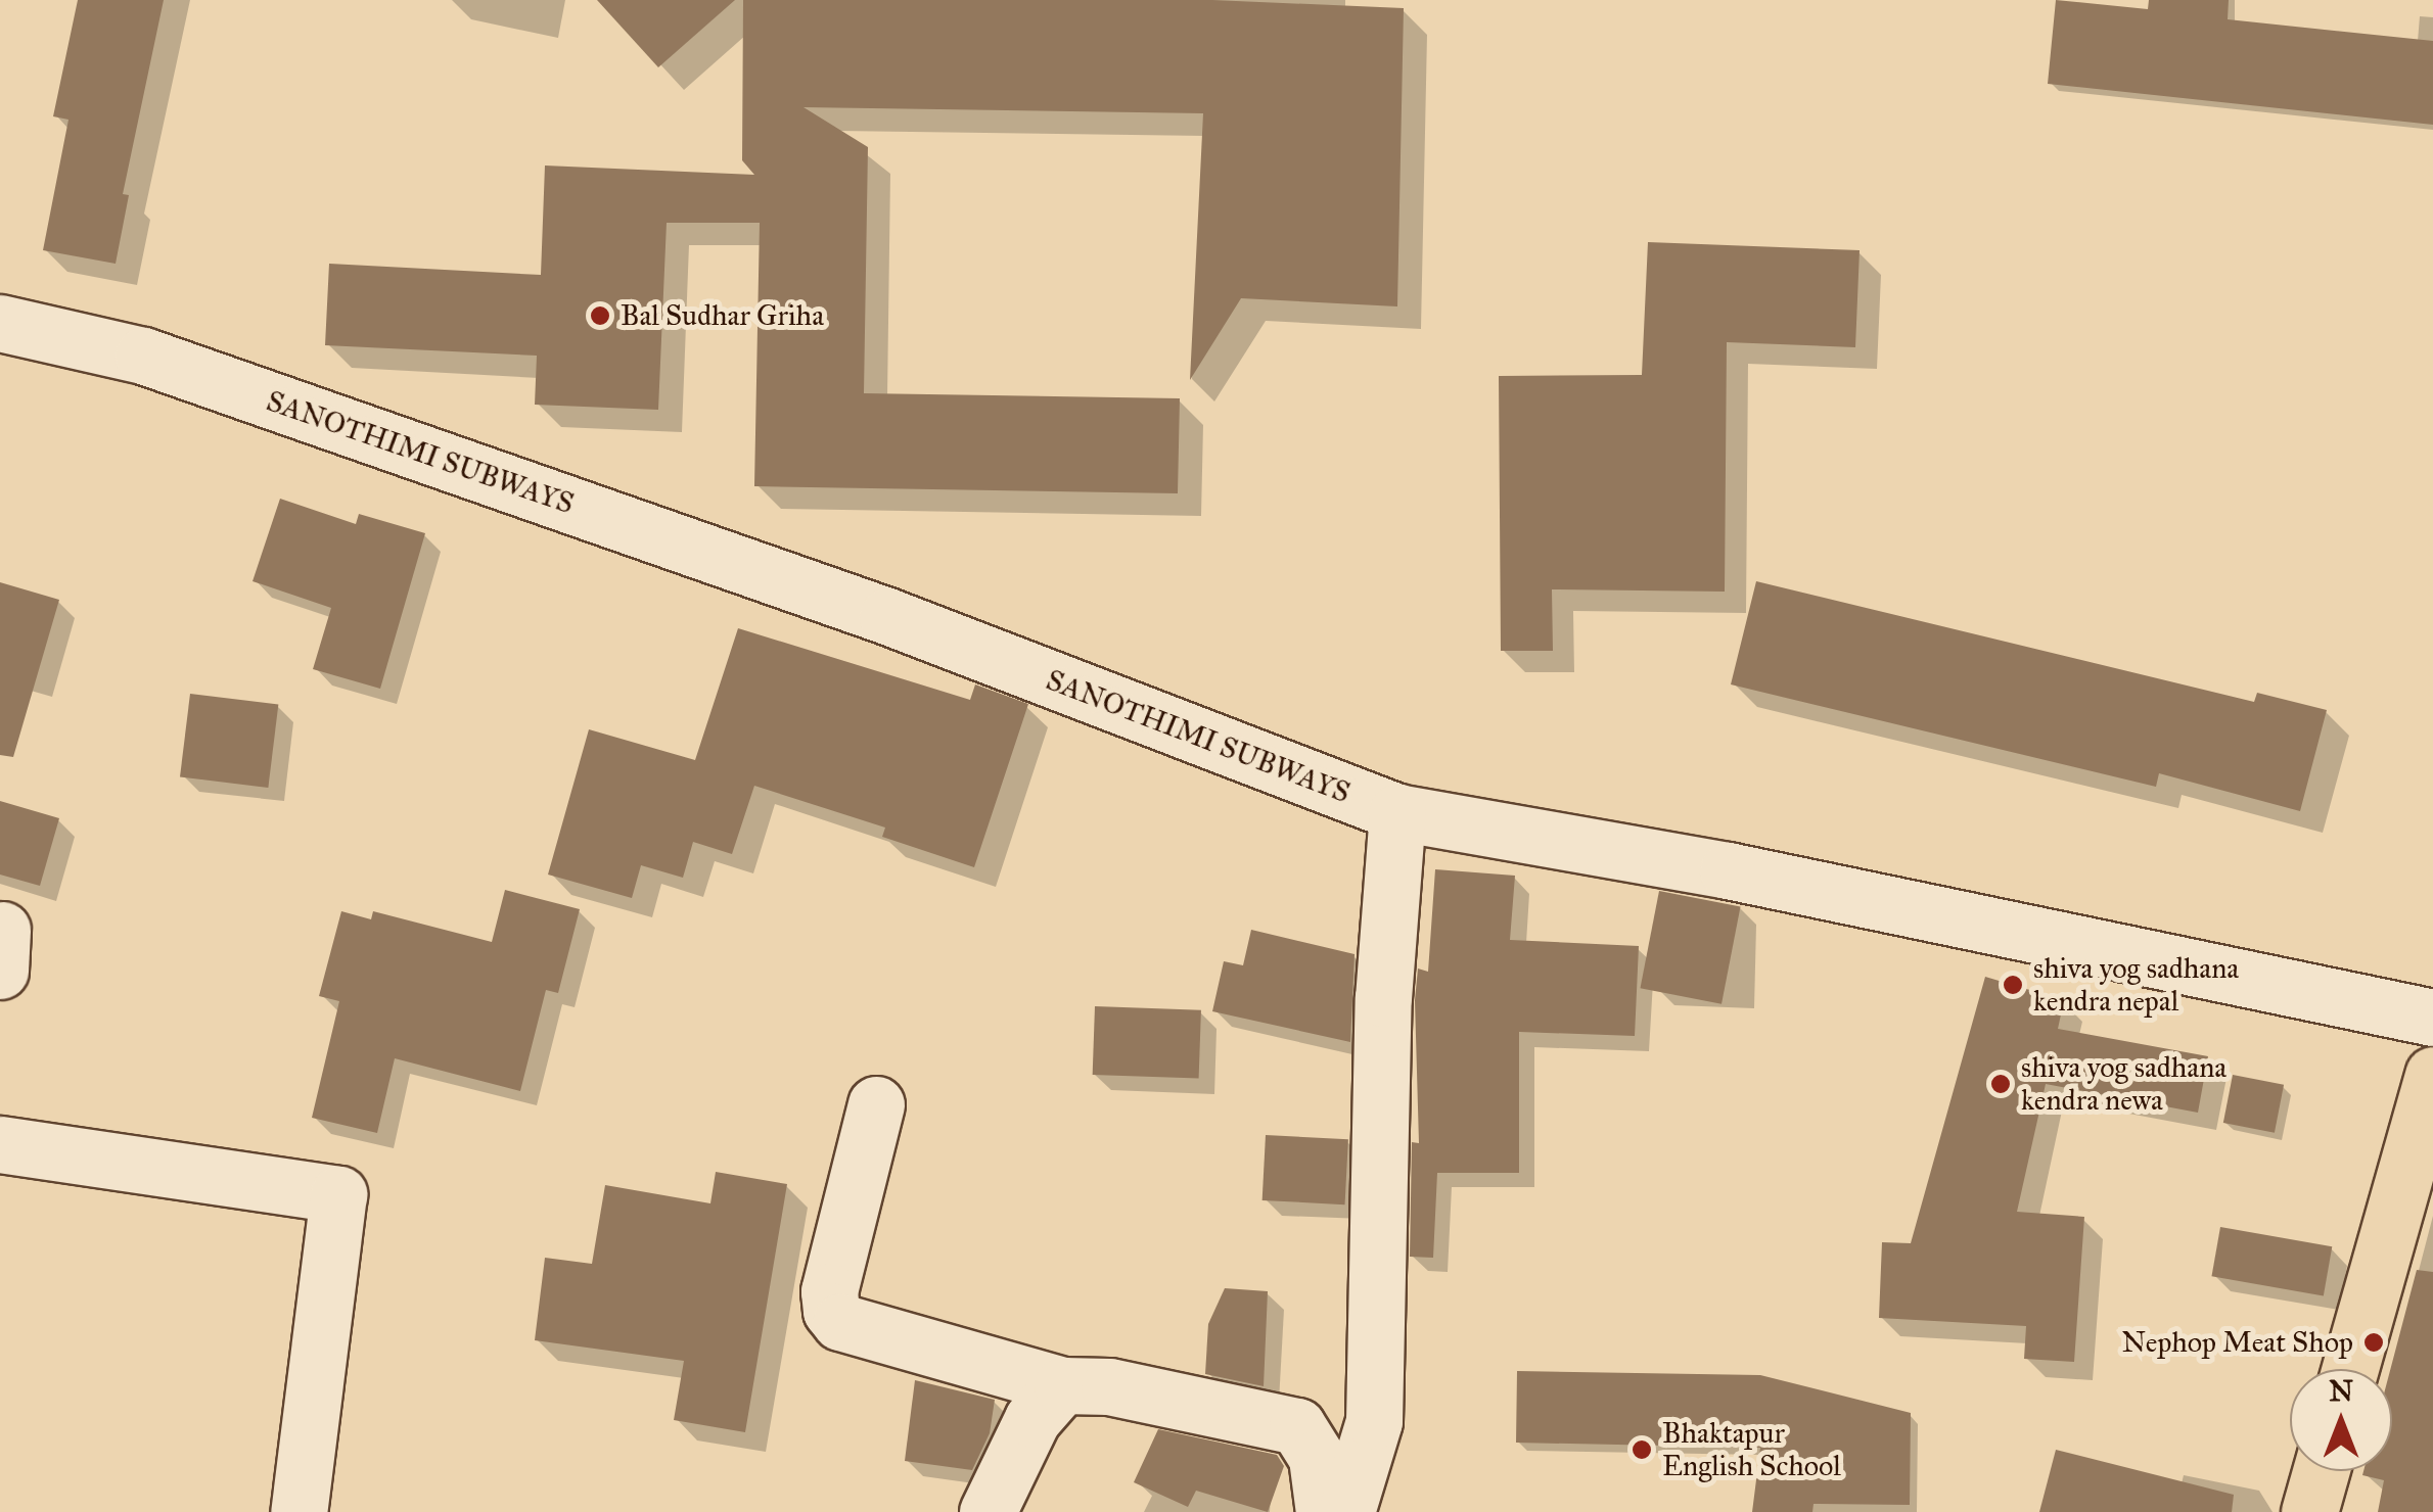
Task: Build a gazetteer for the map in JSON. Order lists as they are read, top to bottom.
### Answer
{
  "streets": {
    "street": ["SANOTHIMI SUBWAYS"]
  },
  "places": [
    "Bal Sudhar Griha",
    "shiva yog sadhana kendra nepal",
    "shiva yog sadhana kendra newa",
    "Nephop Meat Shop",
    "Bhaktapur English School"
  ],
  "north": "top"
}
